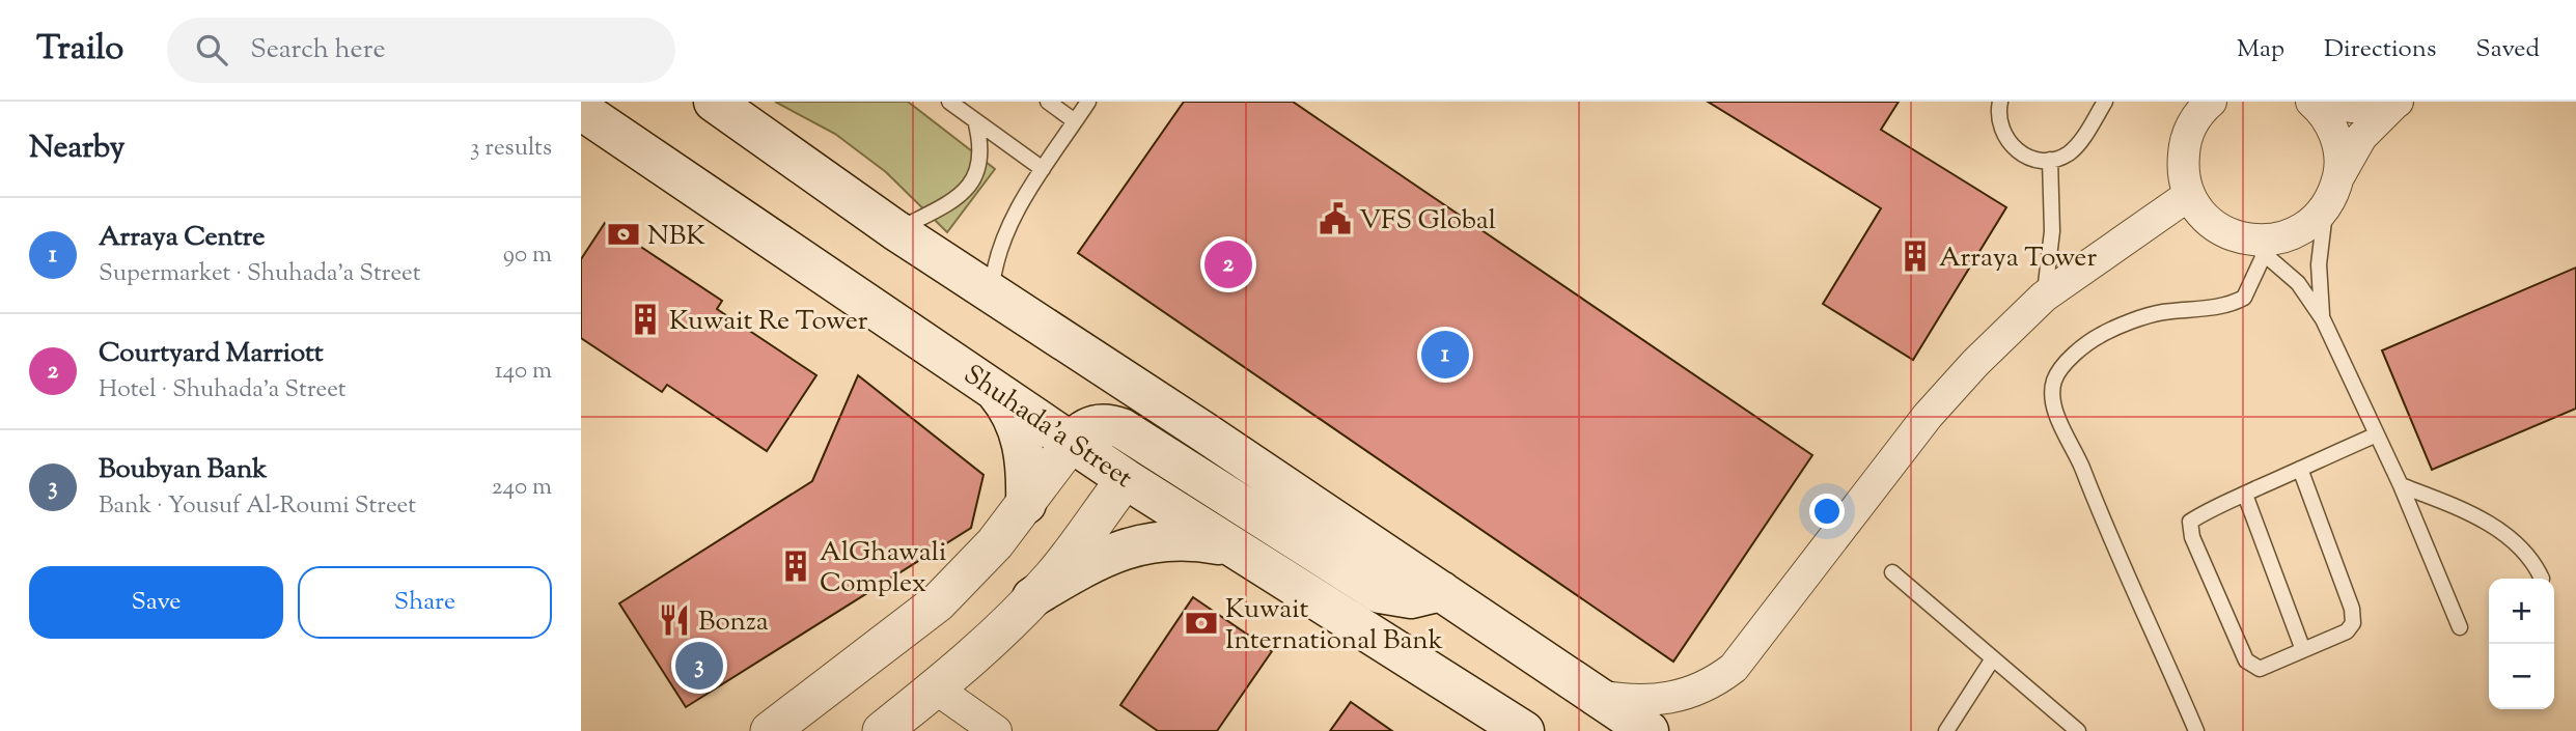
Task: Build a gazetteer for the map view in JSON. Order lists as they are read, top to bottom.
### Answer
{
  "streets": {
    "main road": ["Shuhada'a Street"]
  },
  "places": {
    "public building": ["VFS Global"],
    "bank": ["NBK", "Kuwait International Bank"],
    "building": ["Arraya Tower", "Kuwait Re Tower", "AlGhawali Complex"],
    "restaurant": ["Bonza"]
  },
  "page": {
    "header": "Trailo",
    "search": "Search here",
    "nav": ["Map", "Directions", "Saved"],
    "heading": ["Nearby", "3 results"],
    "list": [
      {
        "mark": "1",
        "name": "Arraya Centre",
        "note": "Supermarket · Shuhada'a Street",
        "value": "90 m"
      },
      {
        "mark": "2",
        "name": "Courtyard Marriott",
        "note": "Hotel · Shuhada'a Street",
        "value": "140 m"
      },
      {
        "mark": "3",
        "name": "Boubyan Bank",
        "note": "Bank · Yousuf Al-Roumi Street",
        "value": "240 m"
      }
    ],
    "pins": ["2", "1", "3"],
    "buttons": ["Save", "Share"],
    "map_buttons": ["+", "−"]
  }
}
